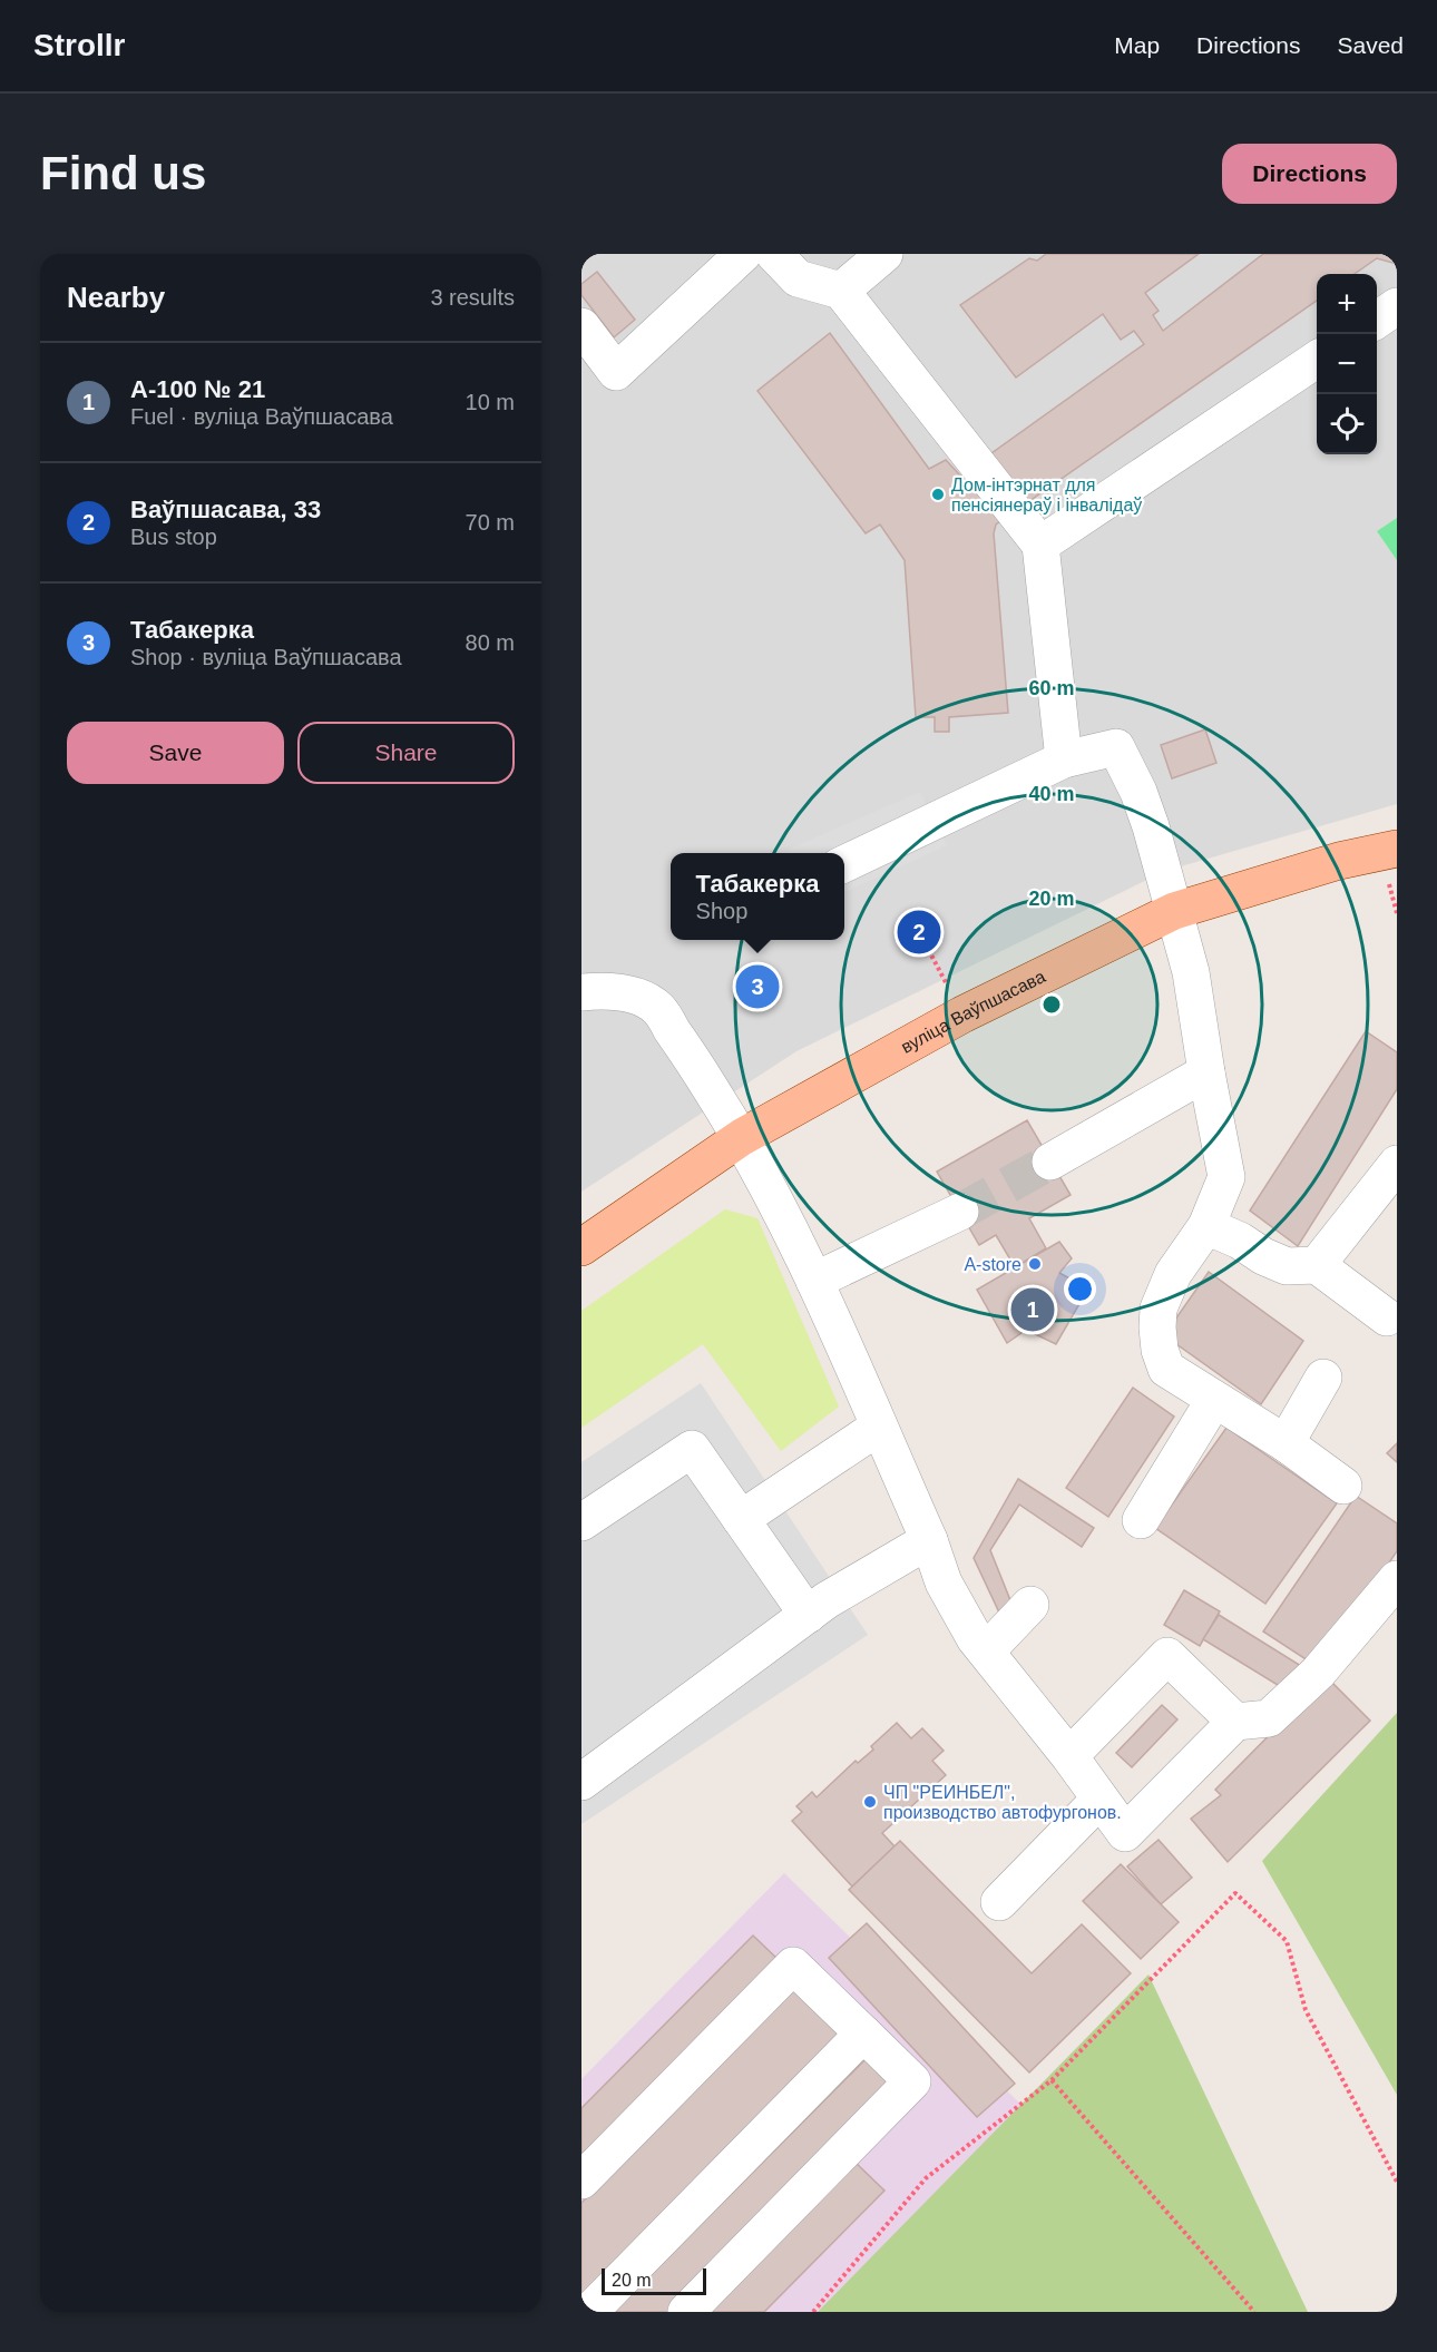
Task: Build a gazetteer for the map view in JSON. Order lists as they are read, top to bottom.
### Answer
{
  "streets": {
    "main road": ["вуліца Ваўпшасава"]
  },
  "places": ["Дом-інтэрнат для пенсіянераў і інвалідаў", "А-store", "ЧП \"РЕИНБЕЛ\", производство автофургонов."],
  "scale_bar": "20 m",
  "page": {
    "header": "Strollr",
    "nav": ["Map", "Directions", "Saved"],
    "buttons": [
      "Directions",
      ["Save", "Share"]
    ],
    "title": "Find us",
    "heading": ["Nearby", "3 results"],
    "map_buttons": ["+", "−"],
    "list": [
      {
        "mark": "1",
        "name": "А-100 № 21",
        "note": "Fuel · вуліца Ваўпшасава",
        "value": "10 m"
      },
      {
        "mark": "2",
        "name": "Ваўпшасава, 33",
        "note": "Bus stop",
        "value": "70 m"
      },
      {
        "mark": "3",
        "name": "Табакерка",
        "note": "Shop · вуліца Ваўпшасава",
        "value": "80 m"
      }
    ],
    "popup": ["Табакерка", "Shop"],
    "pins": ["2", "3", "1"],
    "scale": "20 m"
  },
  "rings": ["60 m", "40 m", "20 m"]
}
